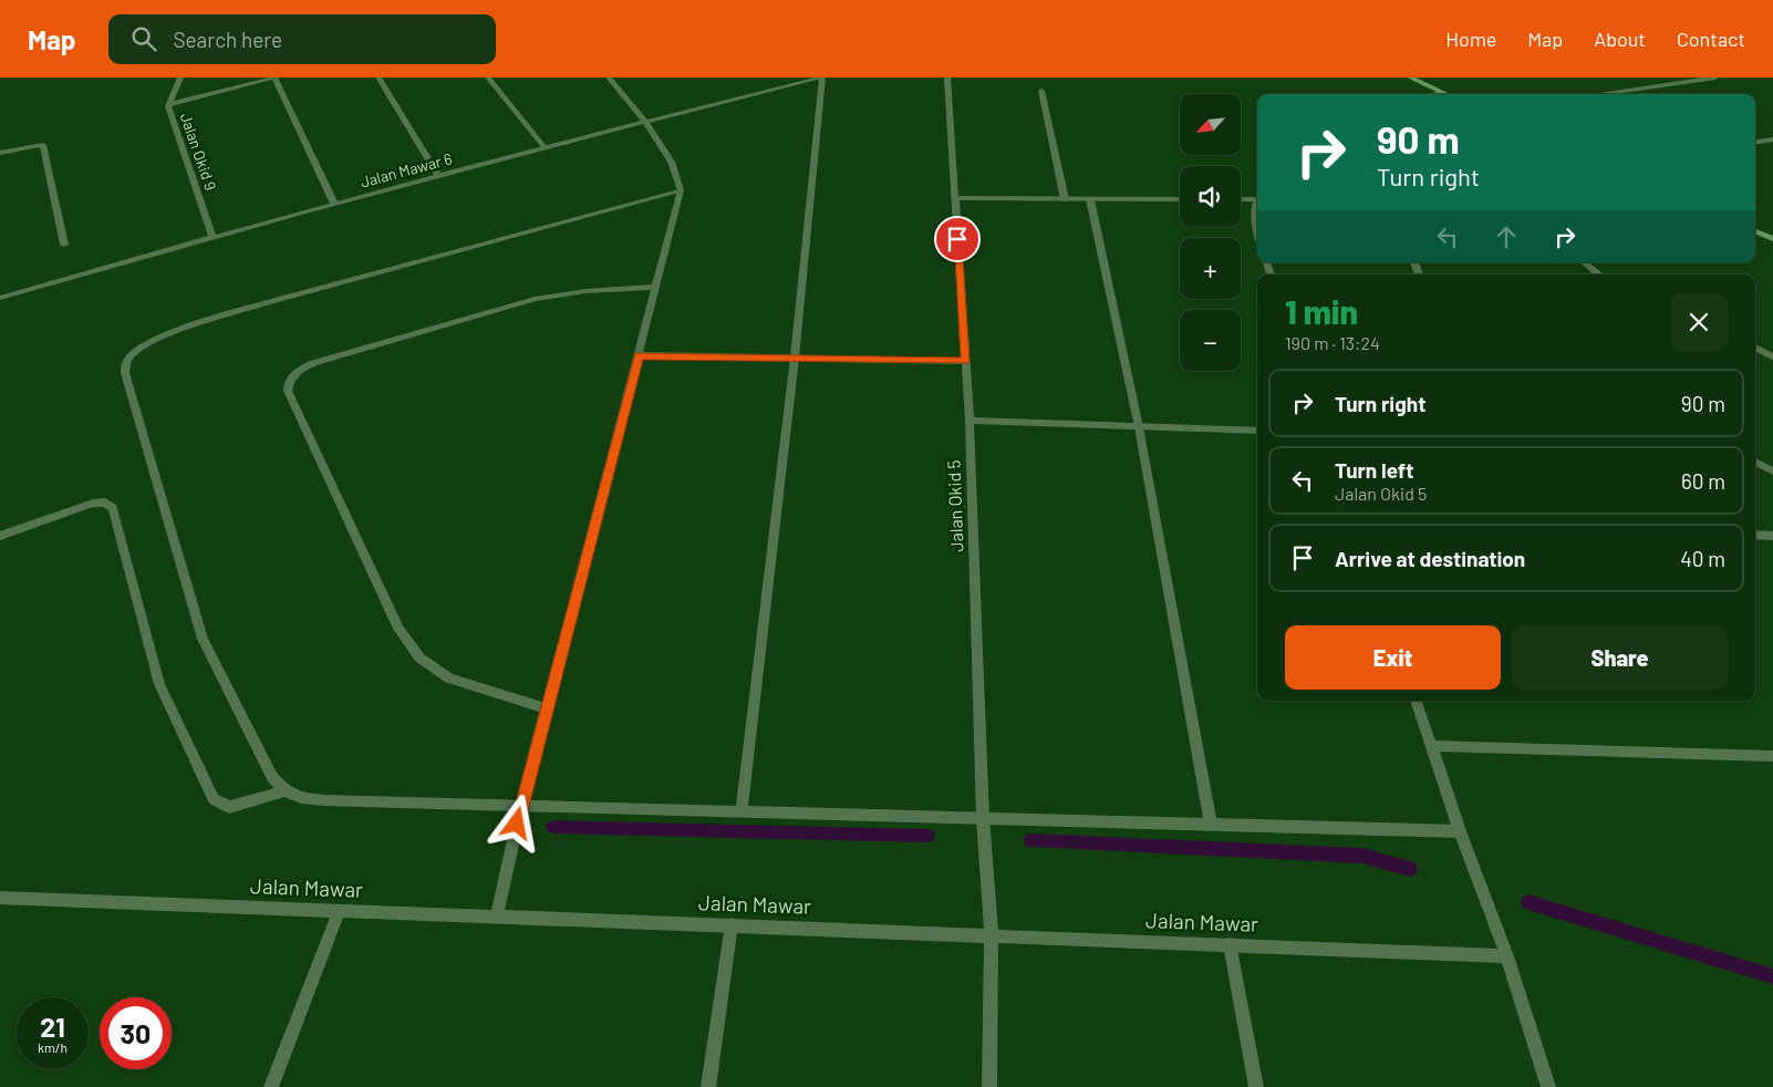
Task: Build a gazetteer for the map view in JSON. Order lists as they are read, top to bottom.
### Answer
{
  "streets": {
    "street": [
      "Jalan Okid 9",
      "Jalan Mawar 6",
      "Jalan Okid 5",
      "Jalan Mawar"
    ]
  },
  "crossings": [
    ["Jalan Okid 9", "Jalan Mawar 6"],
    ["Jalan Okid 5", "Jalan Mawar"]
  ],
  "north": "bottom left",
  "page": {
    "header": "Map",
    "search": "Search here",
    "nav": [
      "Home",
      "Map",
      "About",
      "Contact"
    ],
    "map_buttons": ["+", "−"],
    "turn": ["90 m", "Turn right"],
    "heading": ["1 min", "190 m · 13:24"],
    "list": [
      {
        "name": "Turn right",
        "value": "90 m"
      },
      {
        "name": "Turn left",
        "note": "Jalan Okid 5",
        "value": "60 m"
      },
      {
        "name": "Arrive at destination",
        "value": "40 m"
      }
    ],
    "buttons": ["Exit", "Share"],
    "speed": "21 km/h",
    "limit": "30"
  }
}
